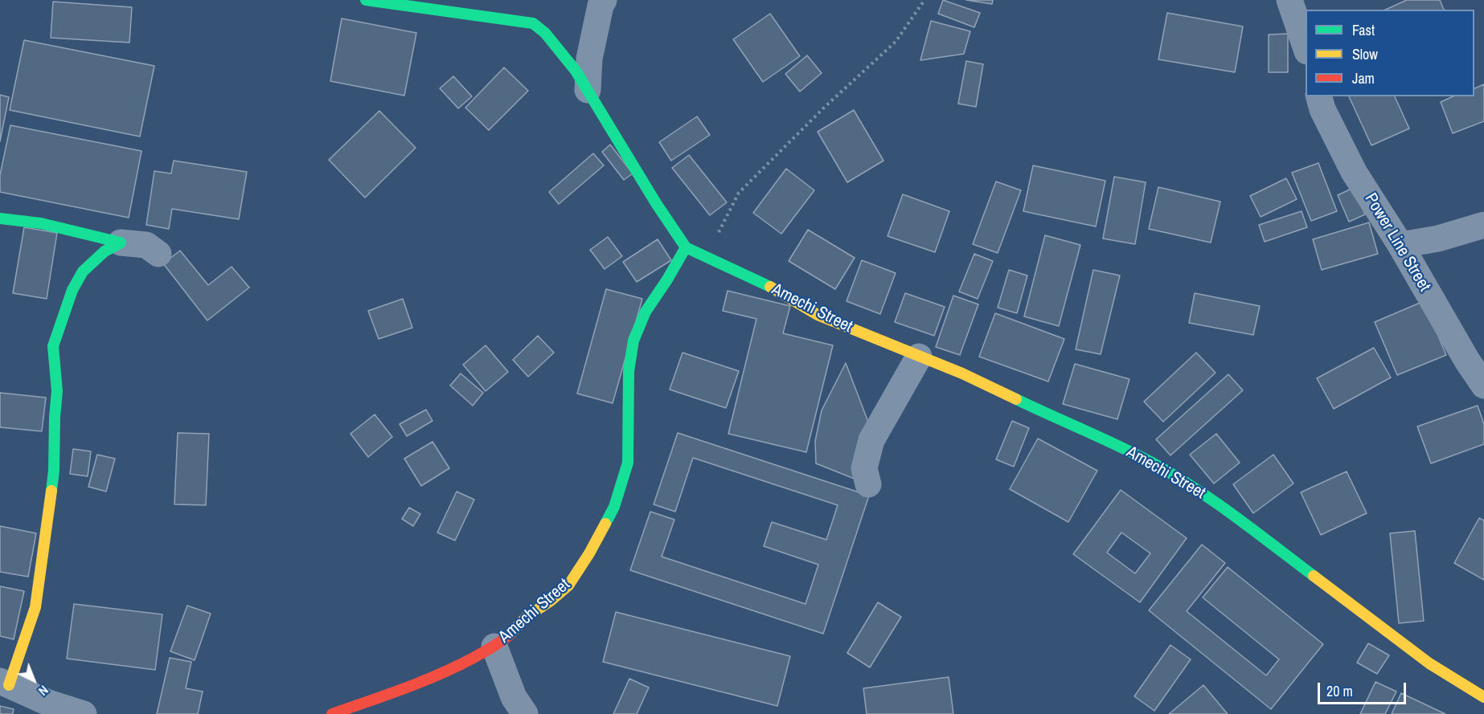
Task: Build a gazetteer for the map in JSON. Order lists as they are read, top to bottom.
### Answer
{
  "streets": {
    "street": ["Power Line Street", "Amechi Street"]
  },
  "legend": ["Fast", "Slow", "Jam"],
  "scale_bar": "20 m",
  "north": "bottom right"
}
